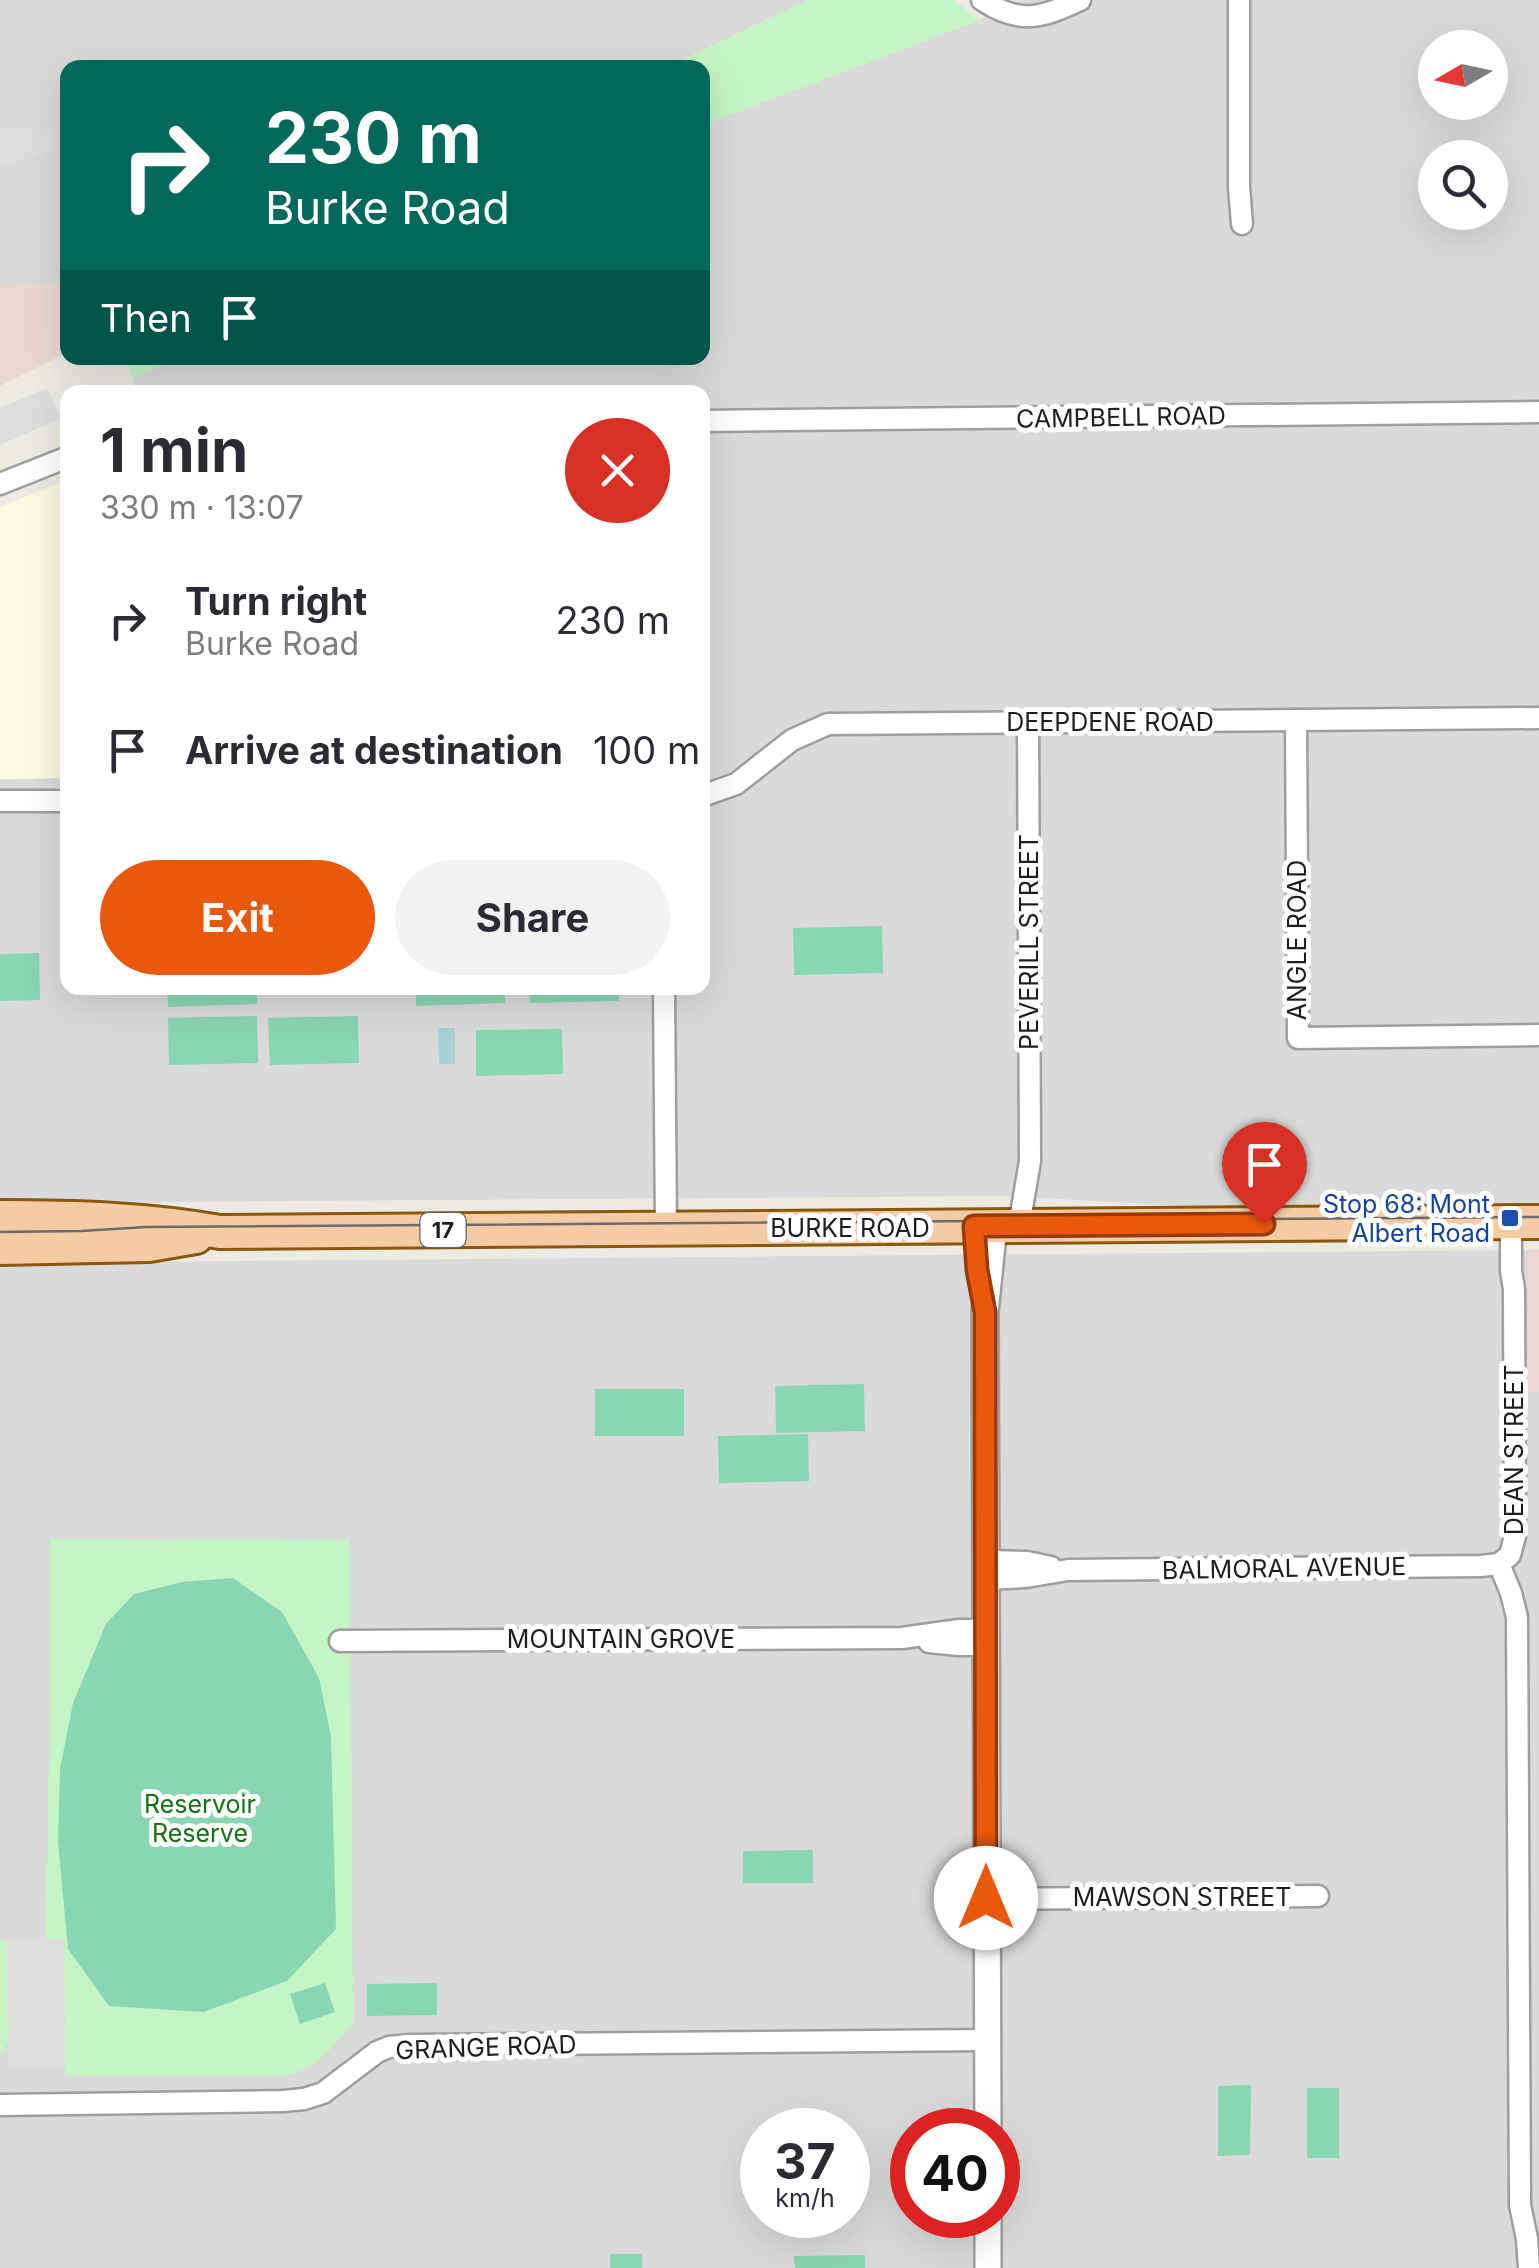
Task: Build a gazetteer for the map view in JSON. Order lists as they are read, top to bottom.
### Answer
{
  "streets": {
    "main road": ["BURKE ROAD", "17"],
    "street": [
      "CAMPBELL ROAD",
      "DEEPDENE ROAD",
      "ANGLE ROAD",
      "PEVERILL STREET",
      "DEAN STREET",
      "BALMORAL AVENUE",
      "MOUNTAIN GROVE",
      "MAWSON STREET",
      "GRANGE ROAD"
    ]
  },
  "crossings": [
    ["DEEPDENE ROAD", "ANGLE ROAD"],
    ["DEEPDENE ROAD", "PEVERILL STREET"],
    ["PEVERILL STREET", "BURKE ROAD"],
    ["BURKE ROAD", "DEAN STREET"],
    ["DEAN STREET", "BALMORAL AVENUE"]
  ],
  "parks": ["Reservoir Reserve"],
  "places": {
    "transit": ["Stop 68: Mont Albert Road"]
  },
  "north": "left",
  "page": {
    "turn": ["230 m", "Burke Road"],
    "then": "Then",
    "heading": ["1 min", "330 m · 13:07"],
    "list": [
      {
        "name": "Turn right",
        "note": "Burke Road",
        "value": "230 m"
      },
      {
        "name": "Arrive at destination",
        "value": "100 m"
      }
    ],
    "buttons": ["Exit", "Share"],
    "speed": "37 km/h",
    "limit": "40"
  }
}
